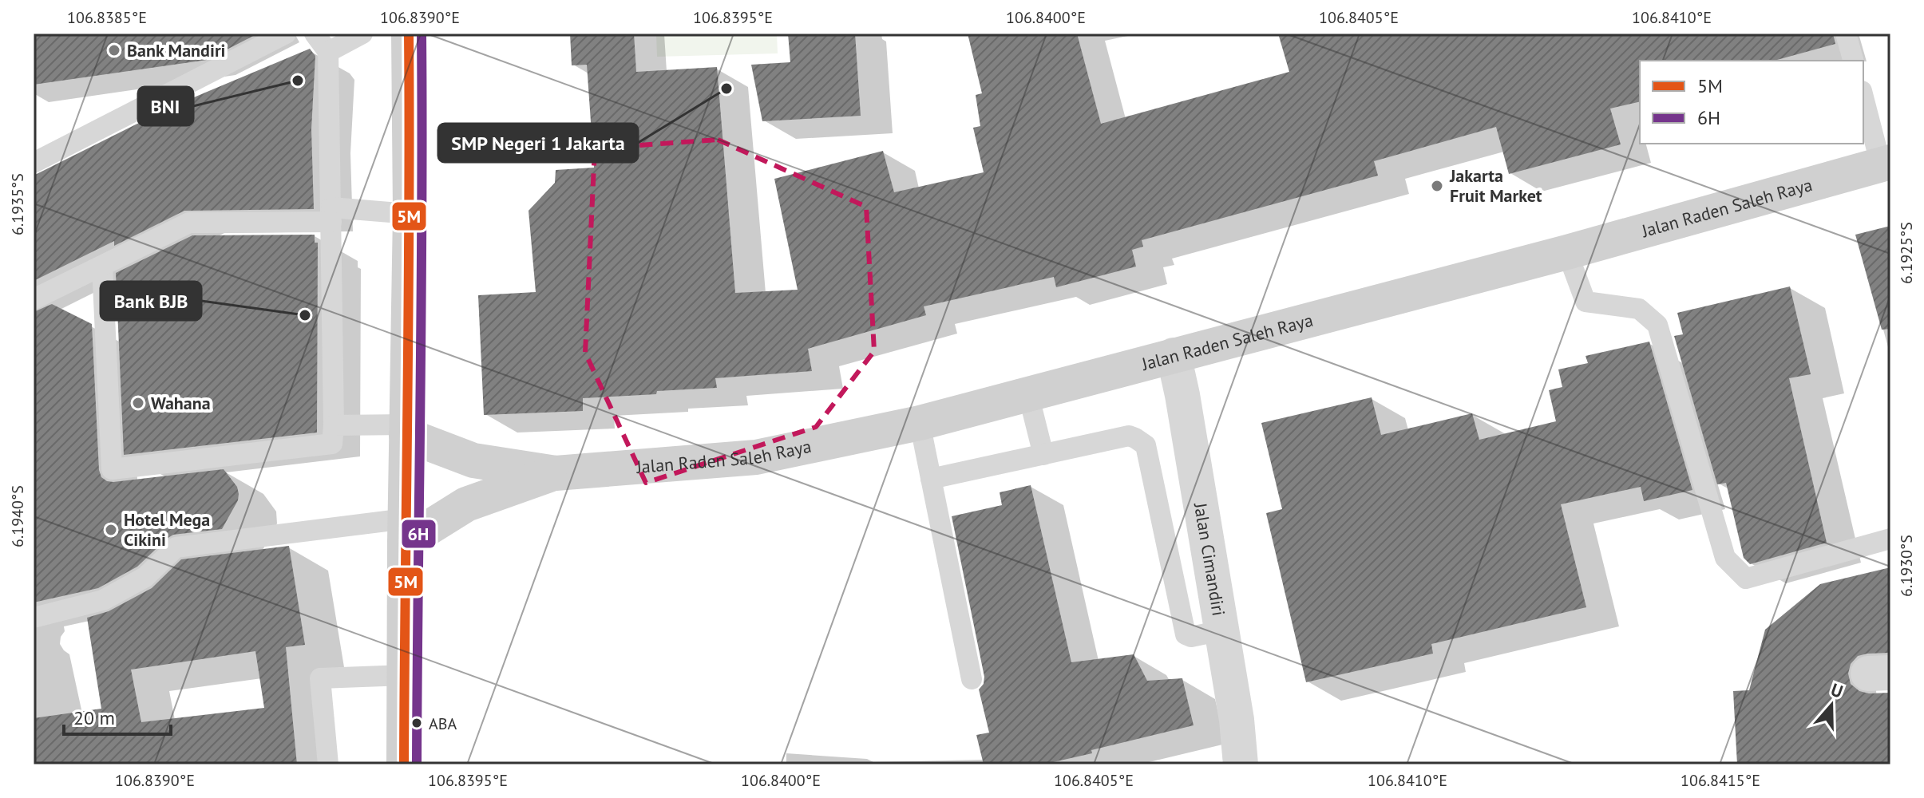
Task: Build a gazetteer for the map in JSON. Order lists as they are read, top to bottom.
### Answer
{
  "streets": {
    "main road": ["Jalan Raden Saleh Raya"],
    "street": ["Jalan Cimandiri"]
  },
  "crossings": [
    ["Jalan Raden Saleh Raya", "Jalan Cimandiri"]
  ],
  "places": [
    "Bank Mandiri",
    "BNI",
    "SMP Negeri 1 Jakarta",
    "Jakarta Fruit Market",
    "Bank BJB",
    "Wahana",
    "Hotel Mega Cikini",
    "ABA"
  ],
  "lines": ["transit line 5M", "transit line 6H"],
  "legend": ["5M", "6H"],
  "scale_bar": "20 m",
  "north": "top",
  "coordinates": [
    "106.8385°E",
    "106.8390°E",
    "106.8395°E",
    "106.8400°E",
    "106.8405°E",
    "106.8410°E",
    "6.1935°S",
    "6.1925°S",
    "6.1940°S",
    "6.1930°S",
    "106.8415°E"
  ]
}
